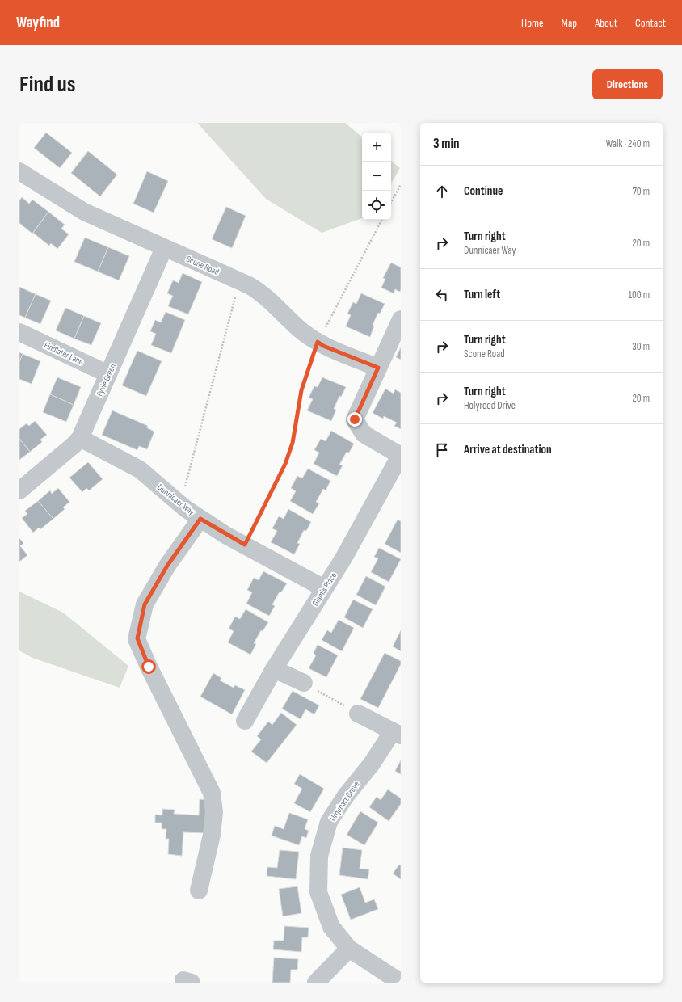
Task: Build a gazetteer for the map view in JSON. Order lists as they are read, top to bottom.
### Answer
{
  "streets": {
    "street": [
      "Scone Road",
      "Findlater Lane",
      "Fyvie Green",
      "Dunnicaer Way",
      "Glamis Place",
      "Urquhart Grove"
    ]
  },
  "crossings": [
    ["Scone Road", "Fyvie Green"],
    ["Findlater Lane", "Fyvie Green"],
    ["Fyvie Green", "Dunnicaer Way"],
    ["Dunnicaer Way", "Glamis Place"]
  ],
  "page": {
    "header": "Wayfind",
    "nav": [
      "Home",
      "Map",
      "About",
      "Contact"
    ],
    "buttons": "Directions",
    "title": "Find us",
    "heading": ["3 min", "Walk · 240 m"],
    "map_buttons": ["+", "−"],
    "list": [
      ["Continue", "70 m"],
      ["Turn right", "Dunnicaer Way", "20 m"],
      ["Turn left", "100 m"],
      ["Turn right", "Scone Road", "30 m"],
      ["Turn right", "Holyrood Drive", "20 m"],
      "Arrive at destination"
    ]
  }
}
